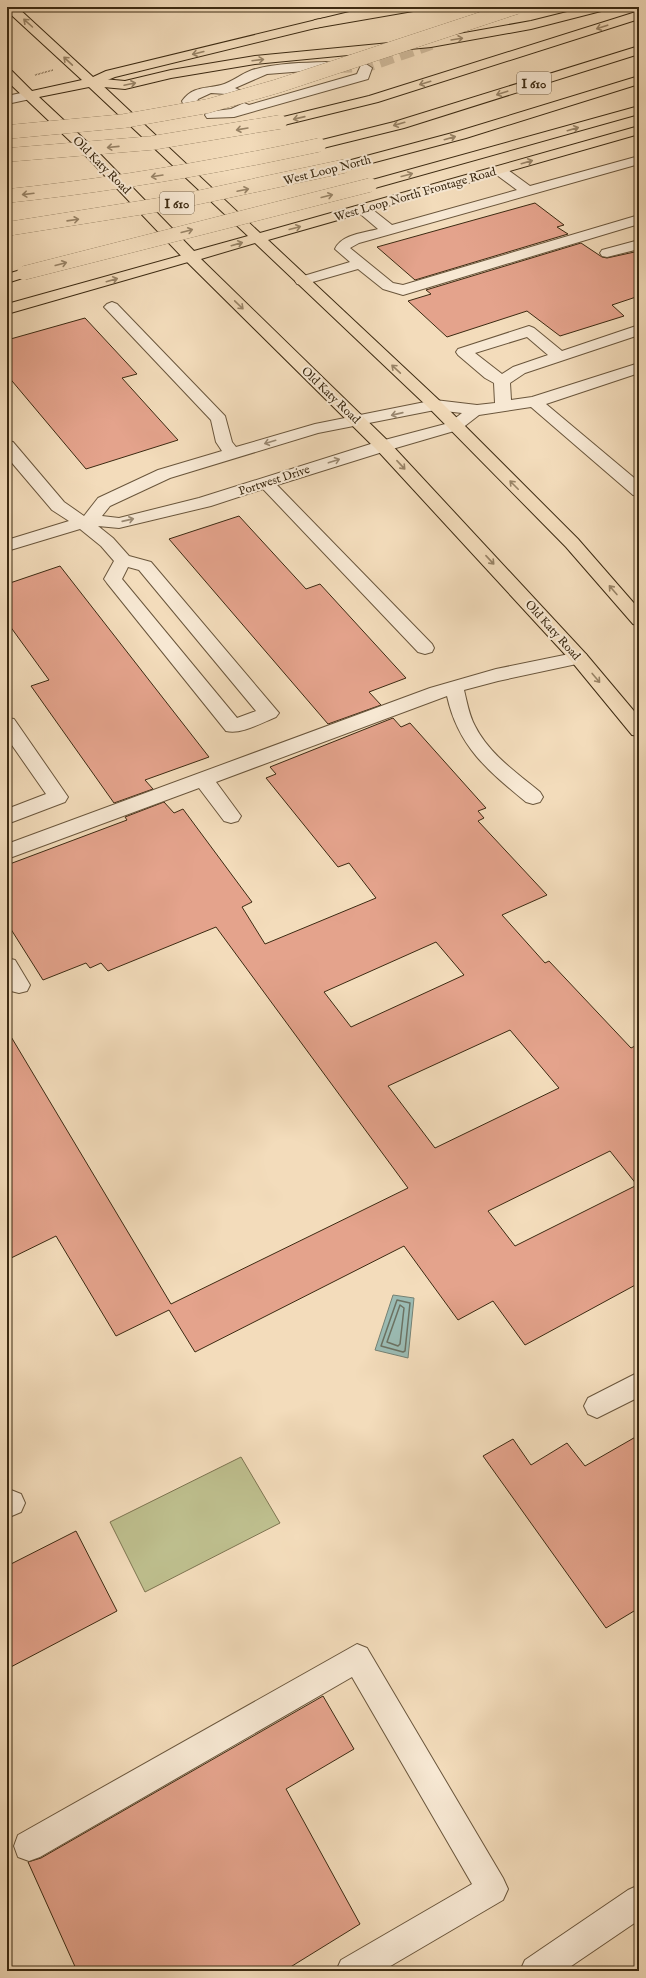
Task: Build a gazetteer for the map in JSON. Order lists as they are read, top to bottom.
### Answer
{
  "streets": {
    "main road": [
      "I 610",
      "Old Katy Road",
      "West Loop North",
      "West Loop North Frontage Road"
    ],
    "street": ["Portwest Drive"]
  },
  "crossings": [
    ["Old Katy Road", "West Loop North Frontage Road"],
    ["Old Katy Road", "Portwest Drive"]
  ]
}
